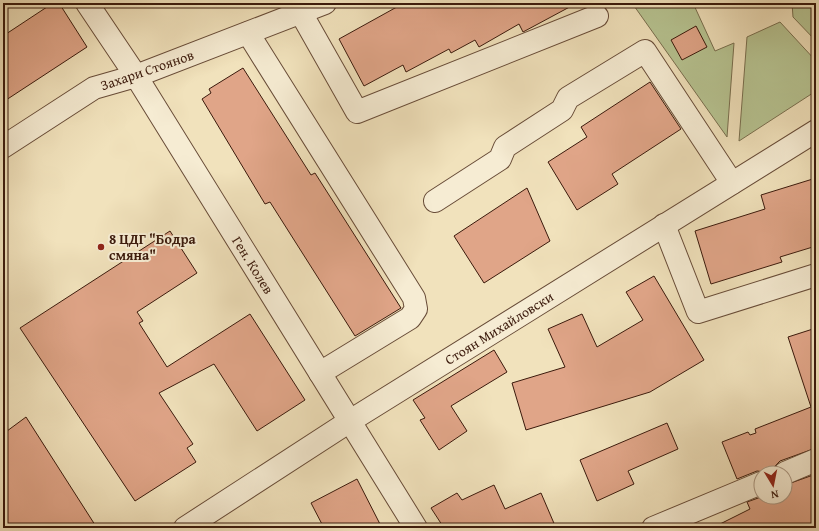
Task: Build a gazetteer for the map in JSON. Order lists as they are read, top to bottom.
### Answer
{
  "streets": {
    "street": ["Захари Стоянов", "Ген. Колев", "Стоян Михайловски"]
  },
  "crossings": [
    ["Захари Стоянов", "Ген. Колев"],
    ["Ген. Колев", "Стоян Михайловски"]
  ],
  "places": ["8 ЦДГ \"Бодра смяна\""],
  "north": "bottom"
}
